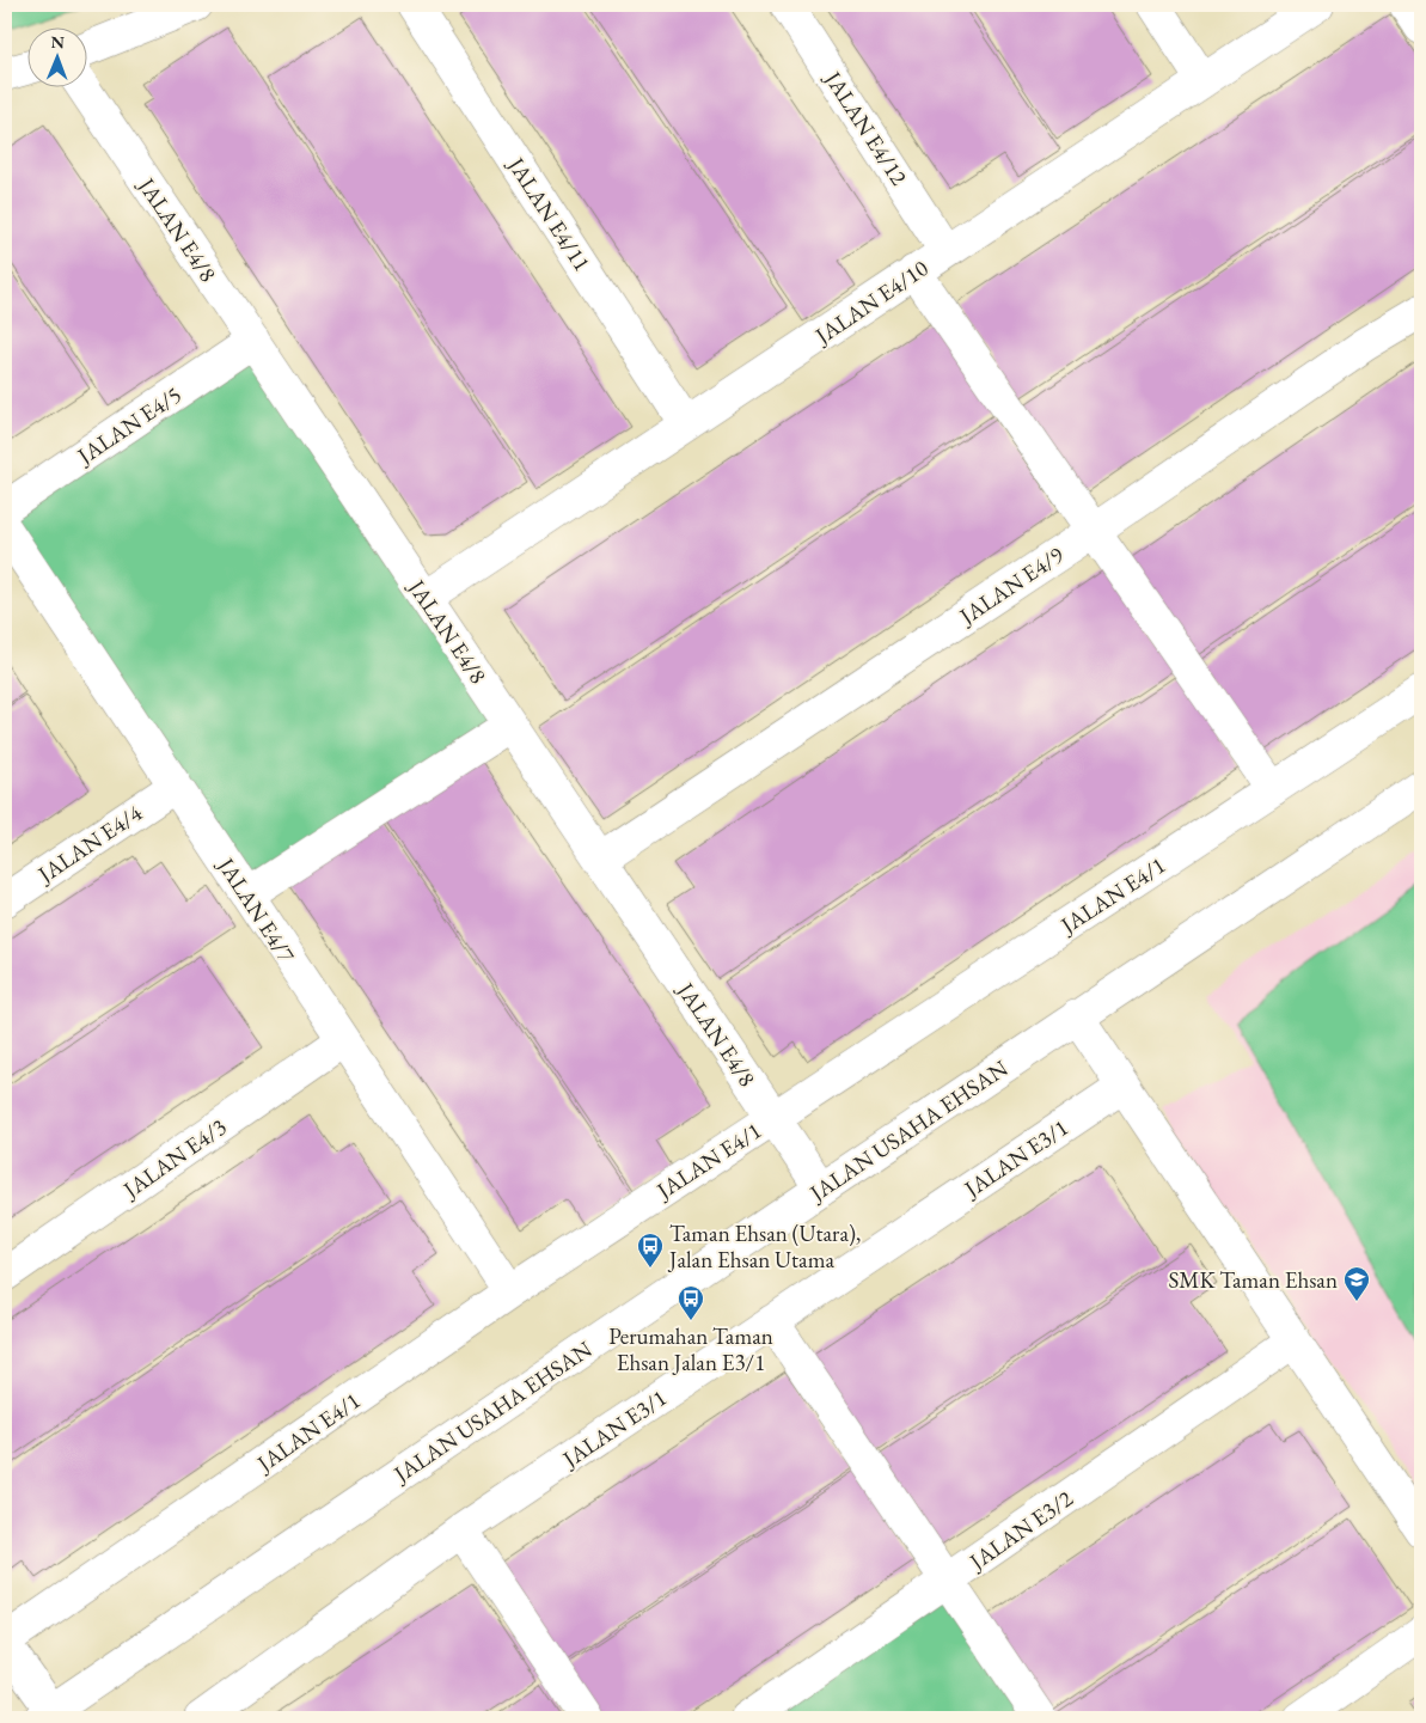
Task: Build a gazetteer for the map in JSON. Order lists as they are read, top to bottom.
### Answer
{
  "streets": {
    "street": [
      "JALAN E4/12",
      "JALAN E4/11",
      "JALAN E4/8",
      "JALAN E4/10",
      "JALAN E4/5",
      "JALAN E4/9",
      "JALAN E4/4",
      "JALAN E4/1",
      "JALAN E4/7",
      "JALAN USAHA EHSAN",
      "JALAN E4/3",
      "JALAN E3/1",
      "JALAN E3/2"
    ]
  },
  "crossings": [
    ["JALAN E4/12", "JALAN E4/10"],
    ["JALAN E4/11", "JALAN E4/10"],
    ["JALAN E4/8", "JALAN E4/10"],
    ["JALAN E4/8", "JALAN E4/5"],
    ["JALAN E4/8", "JALAN E4/9"],
    ["JALAN E4/8", "JALAN E4/1"],
    ["JALAN E4/8", "JALAN USAHA EHSAN"],
    ["JALAN E4/4", "JALAN E4/7"],
    ["JALAN E4/1", "JALAN E4/7"],
    ["JALAN E4/7", "JALAN E4/3"]
  ],
  "places": {
    "bus stop": ["Taman Ehsan (Utara), Jalan Ehsan Utama", "Perumahan Taman Ehsan Jalan E3/1"],
    "school or university": ["SMK Taman Ehsan"]
  },
  "north": "top"
}
